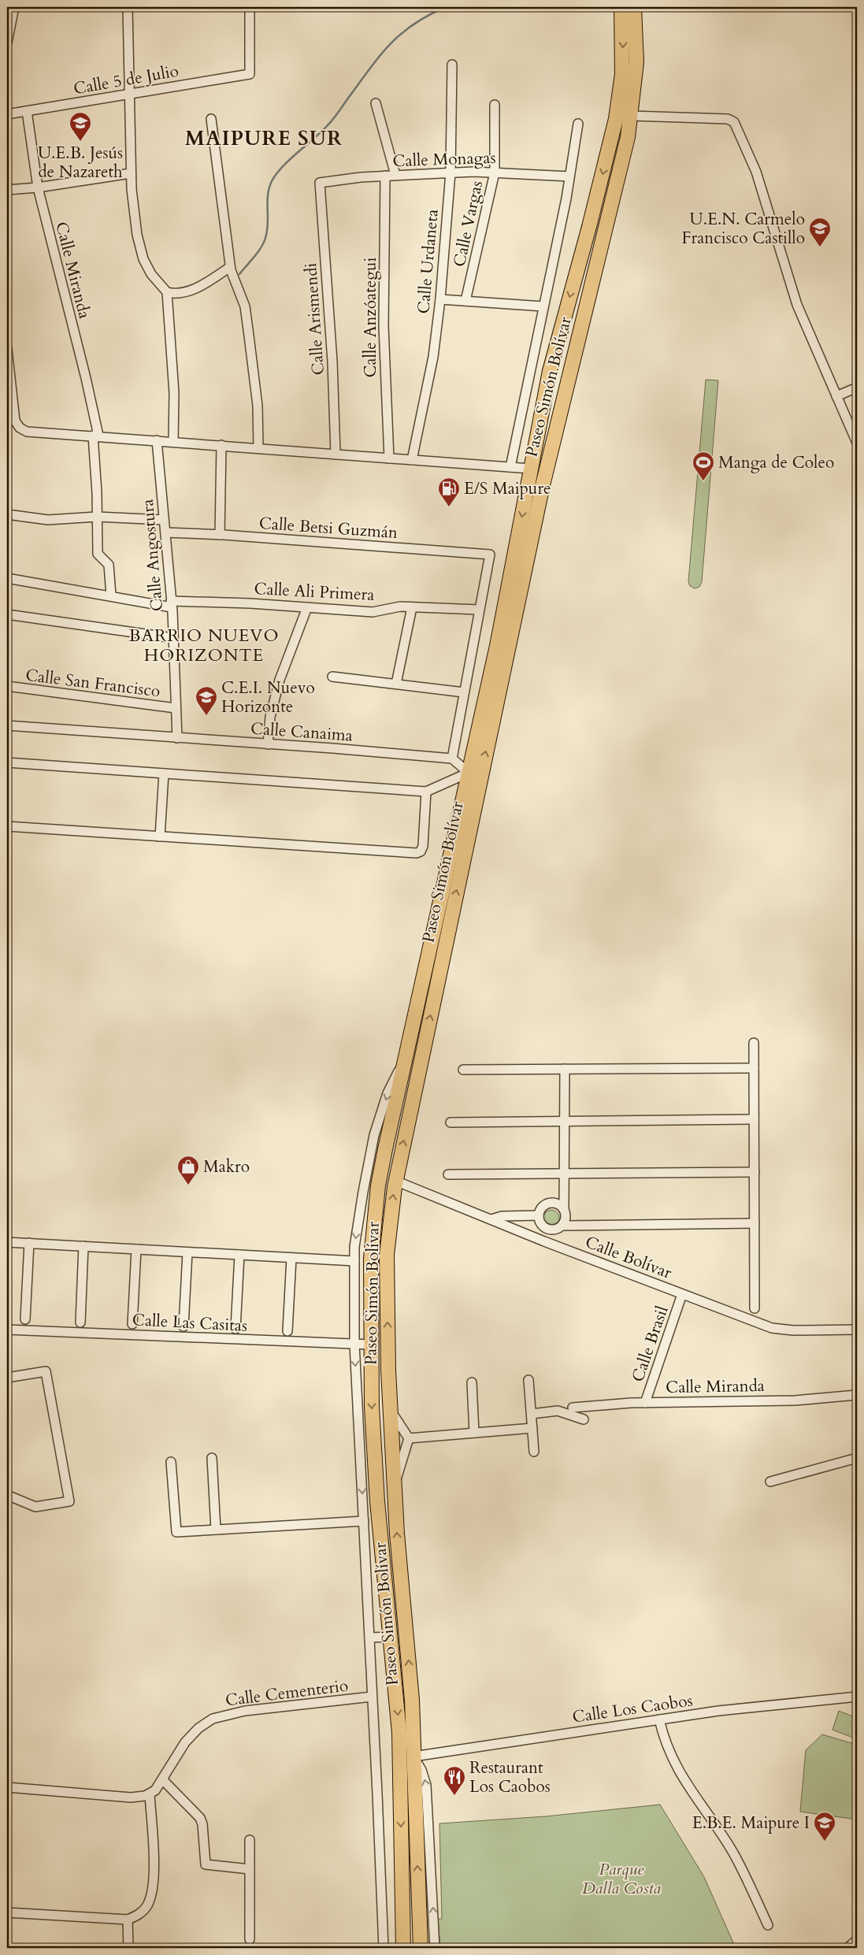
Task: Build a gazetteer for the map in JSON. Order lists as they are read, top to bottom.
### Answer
{
  "streets": {
    "main road": ["Paseo Simón Bolívar"],
    "street": [
      "Calle 5 de Julio",
      "Calle Monagas",
      "Calle Vargas",
      "Calle Urdaneta",
      "Calle Miranda",
      "Calle Anzóategui",
      "Calle Arismendi",
      "Calle Betsi Guzmán",
      "Calle Angostura",
      "Calle Ali Primera",
      "Calle San Francisco",
      "Calle Canaima",
      "Calle Bolívar",
      "Calle Las Casitas",
      "Calle Brasil",
      "Calle Cementerio",
      "Calle Los Caobos"
    ]
  },
  "crossings": [
    ["Calle 5 de Julio", "Calle Miranda"],
    ["Calle Monagas", "Calle Vargas"],
    ["Calle Monagas", "Calle Urdaneta"],
    ["Calle Monagas", "Calle Anzóategui"],
    ["Calle Monagas", "Calle Arismendi"],
    ["Calle Monagas", "Paseo Simón Bolívar"],
    ["Calle Miranda", "Calle Ali Primera"],
    ["Calle Miranda", "Calle Brasil"],
    ["Paseo Simón Bolívar", "Calle Bolívar"],
    ["Paseo Simón Bolívar", "Calle Las Casitas"],
    ["Paseo Simón Bolívar", "Calle Cementerio"],
    ["Paseo Simón Bolívar", "Calle Los Caobos"],
    ["Calle Betsi Guzmán", "Calle Angostura"],
    ["Calle Betsi Guzmán", "Calle Ali Primera"],
    ["Calle Angostura", "Calle Ali Primera"],
    ["Calle Angostura", "Calle San Francisco"],
    ["Calle Angostura", "Calle Canaima"],
    ["Calle Bolívar", "Calle Brasil"]
  ],
  "districts": ["MAIPURE SUR", "BARRIO NUEVO HORIZONTE"],
  "parks": ["Parque Dalla Costa"],
  "places": {
    "school or university": [
      "U.E.B. Jesús de Nazareth",
      "U.E.N. Carmelo Francisco Castillo",
      "C.E.I. Nuevo Horizonte",
      "E.B.E. Maipure I"
    ],
    "sports": ["Manga de Coleo"],
    "fuel station": ["E/S Maipure"],
    "shop": ["Makro"],
    "restaurant": ["Restaurant Los Caobos"]
  }
}
